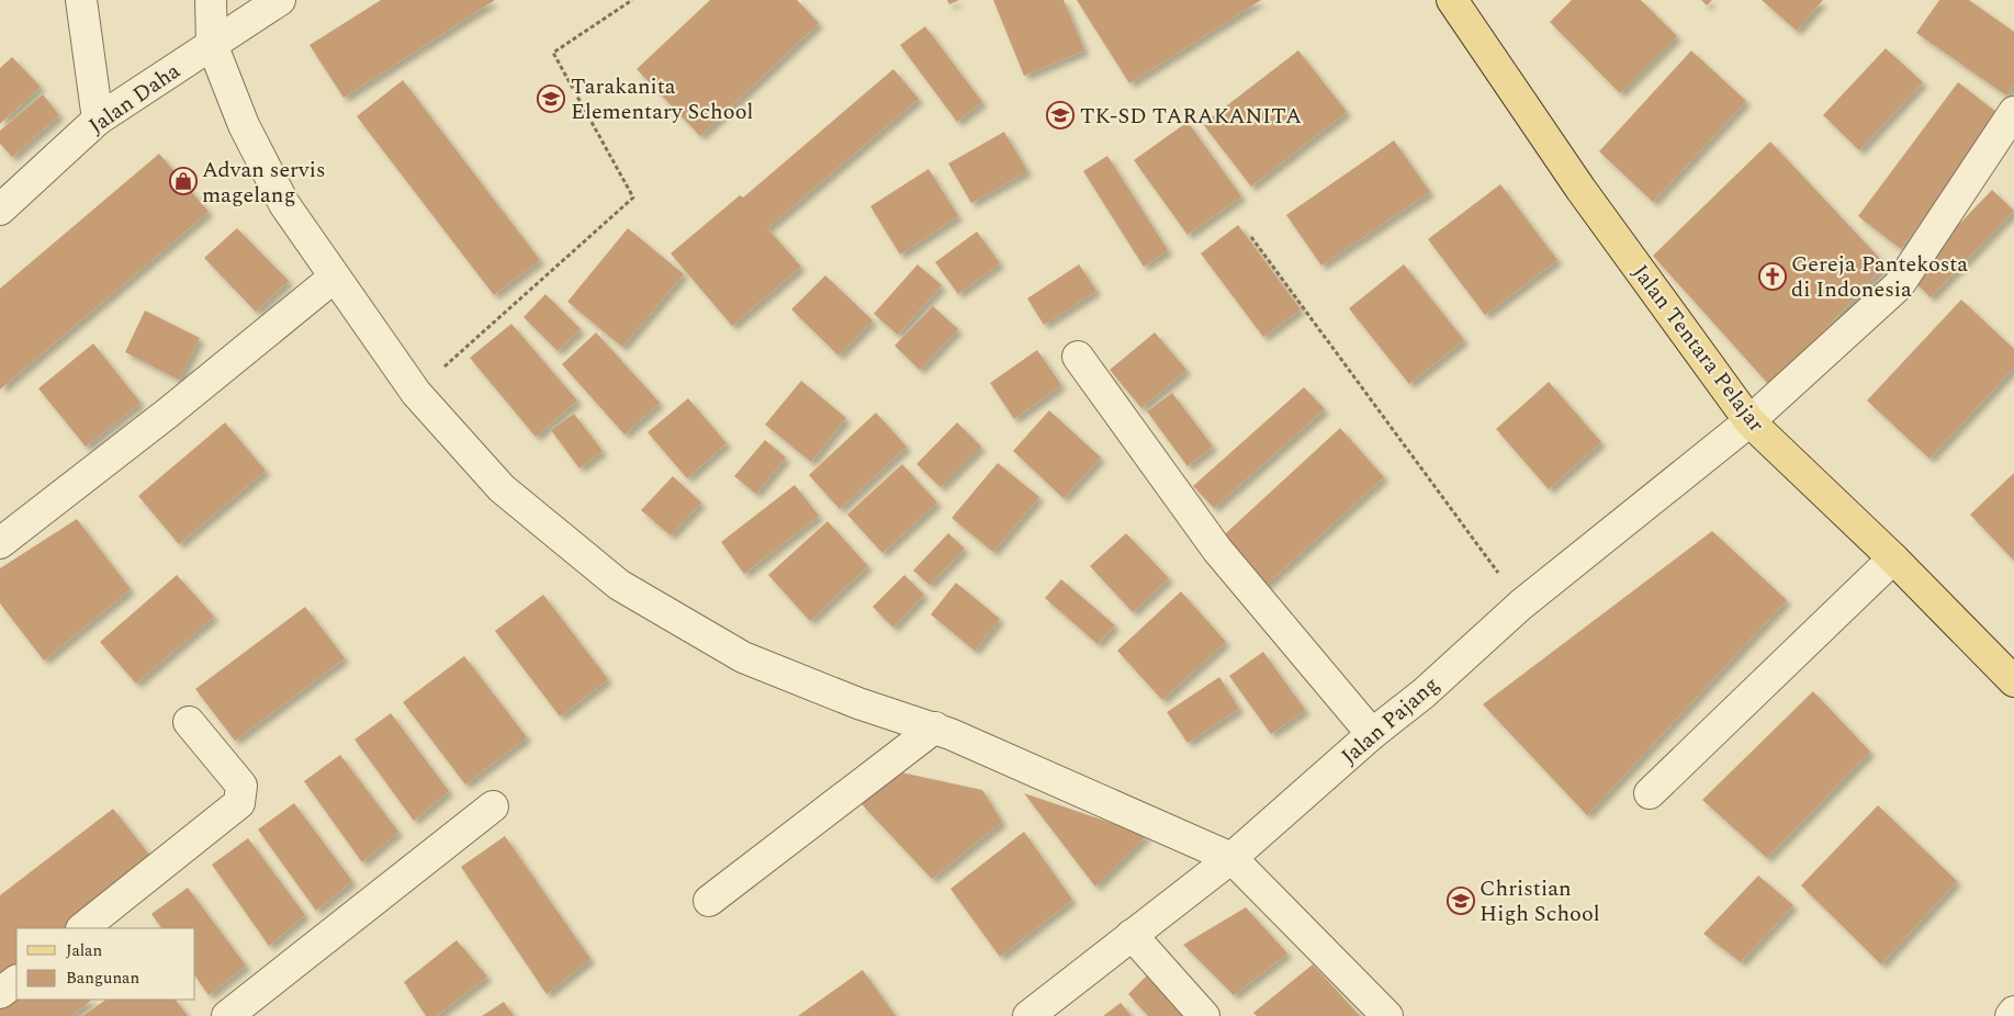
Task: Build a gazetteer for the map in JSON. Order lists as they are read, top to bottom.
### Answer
{
  "streets": {
    "main road": ["Jalan Tentara Pelajar"],
    "street": ["Jalan Daha", "Jalan Pajang"]
  },
  "crossings": [
    ["Jalan Tentara Pelajar", "Jalan Pajang"]
  ],
  "places": {
    "school or university": ["Tarakanita Elementary School", "TK-SD TARAKANITA", "Christian High School"],
    "shop": ["Advan servis magelang"],
    "church": ["Gereja Pantekosta di Indonesia"]
  },
  "legend": ["Jalan", "Bangunan"]
}
